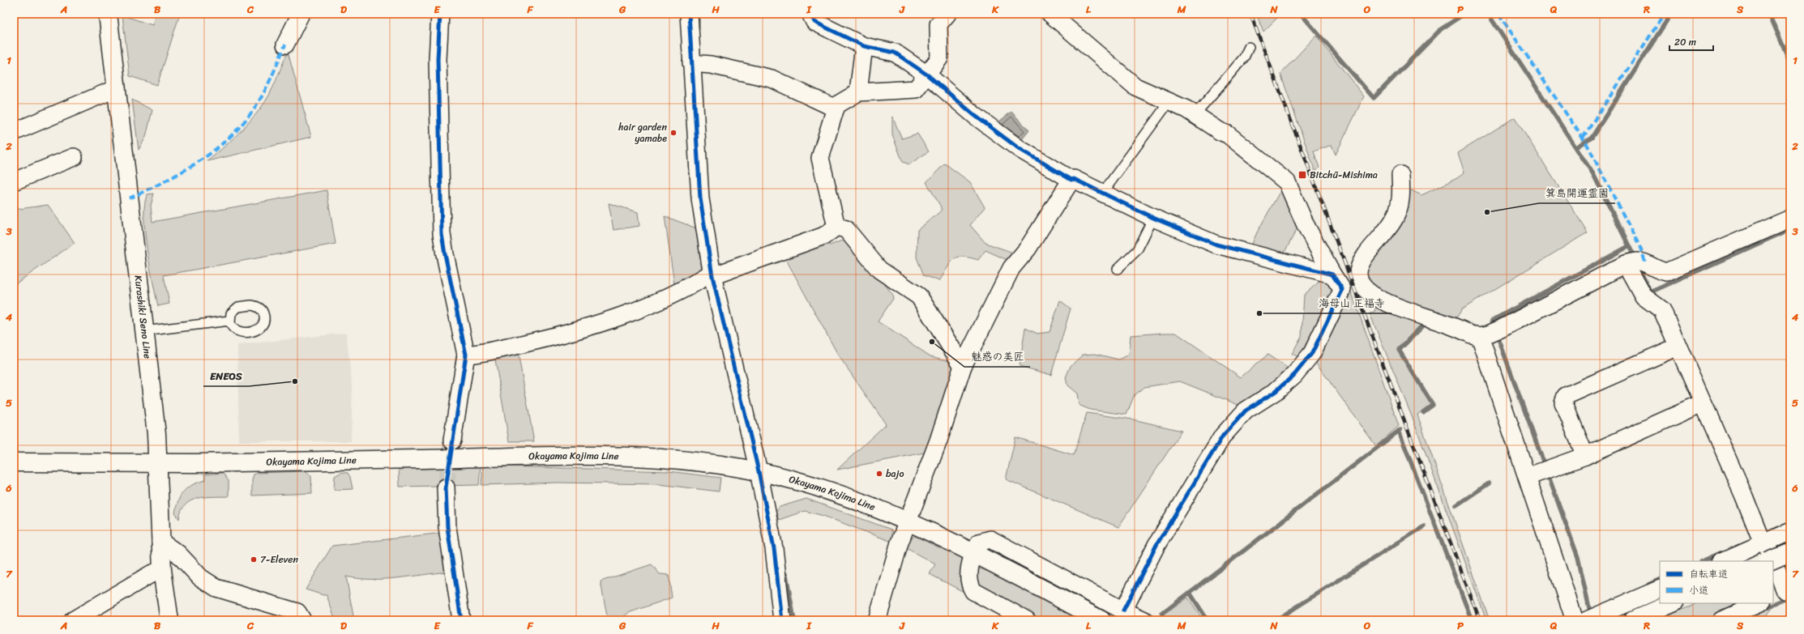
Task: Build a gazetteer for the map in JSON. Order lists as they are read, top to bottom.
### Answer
{
  "streets": {
    "main road": ["Kurashiki Seno Line", "Okayama Kojima Line"]
  },
  "crossings": [
    ["Kurashiki Seno Line", "Okayama Kojima Line"]
  ],
  "places": {
    "other": [
      "hair garden yamabe",
      "箕島開運霊園",
      "海母山 正福寺",
      "魅惑の美匠",
      "ENEOS",
      "bajo",
      "7-Eleven"
    ],
    "transit": ["Bitchū-Mishima"]
  },
  "legend": ["自転車道", "小道"],
  "scale_bar": "20 m",
  "grid": {
    "columns": [
      "A",
      "B",
      "C",
      "D",
      "E",
      "F",
      "G",
      "H",
      "I",
      "J",
      "K",
      "L",
      "M",
      "N",
      "O",
      "P",
      "Q",
      "R",
      "S"
    ],
    "rows": [
      "1",
      "2",
      "3",
      "4",
      "5",
      "6",
      "7"
    ]
  }
}
